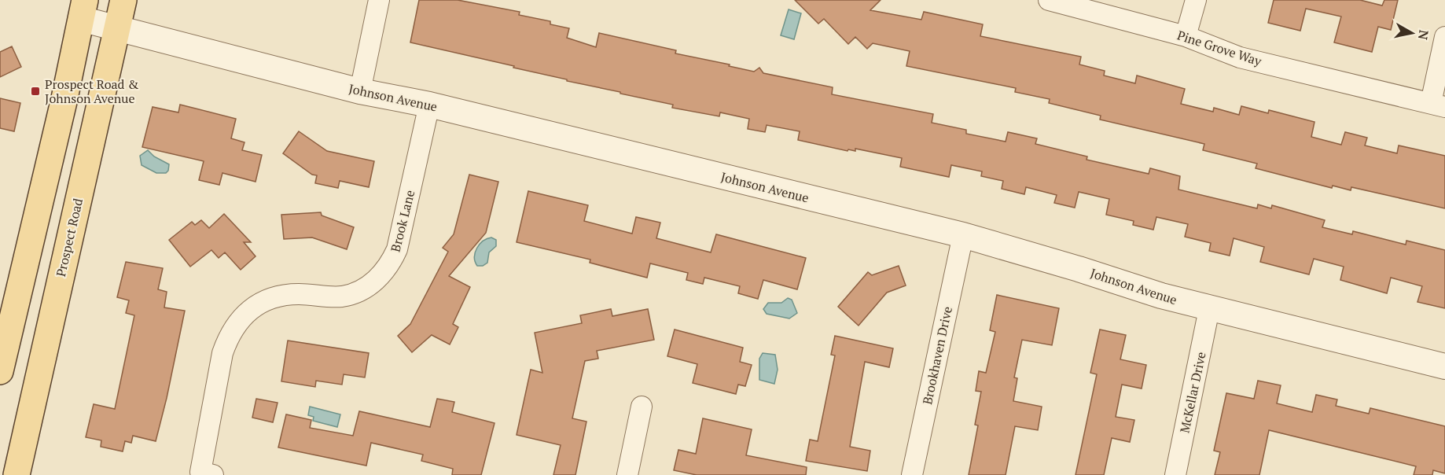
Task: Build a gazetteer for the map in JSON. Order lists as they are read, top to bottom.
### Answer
{
  "streets": {
    "main road": ["Prospect Road"],
    "street": [
      "Pine Grove Way",
      "Johnson Avenue",
      "Brook Lane",
      "Brookhaven Drive",
      "McKellar Drive"
    ]
  },
  "crossings": [
    ["Johnson Avenue", "Brook Lane"],
    ["Johnson Avenue", "Prospect Road"],
    ["Johnson Avenue", "Brookhaven Drive"],
    ["Johnson Avenue", "McKellar Drive"]
  ],
  "places": {
    "transit": ["Prospect Road & Johnson Avenue"]
  },
  "north": "right"
}
